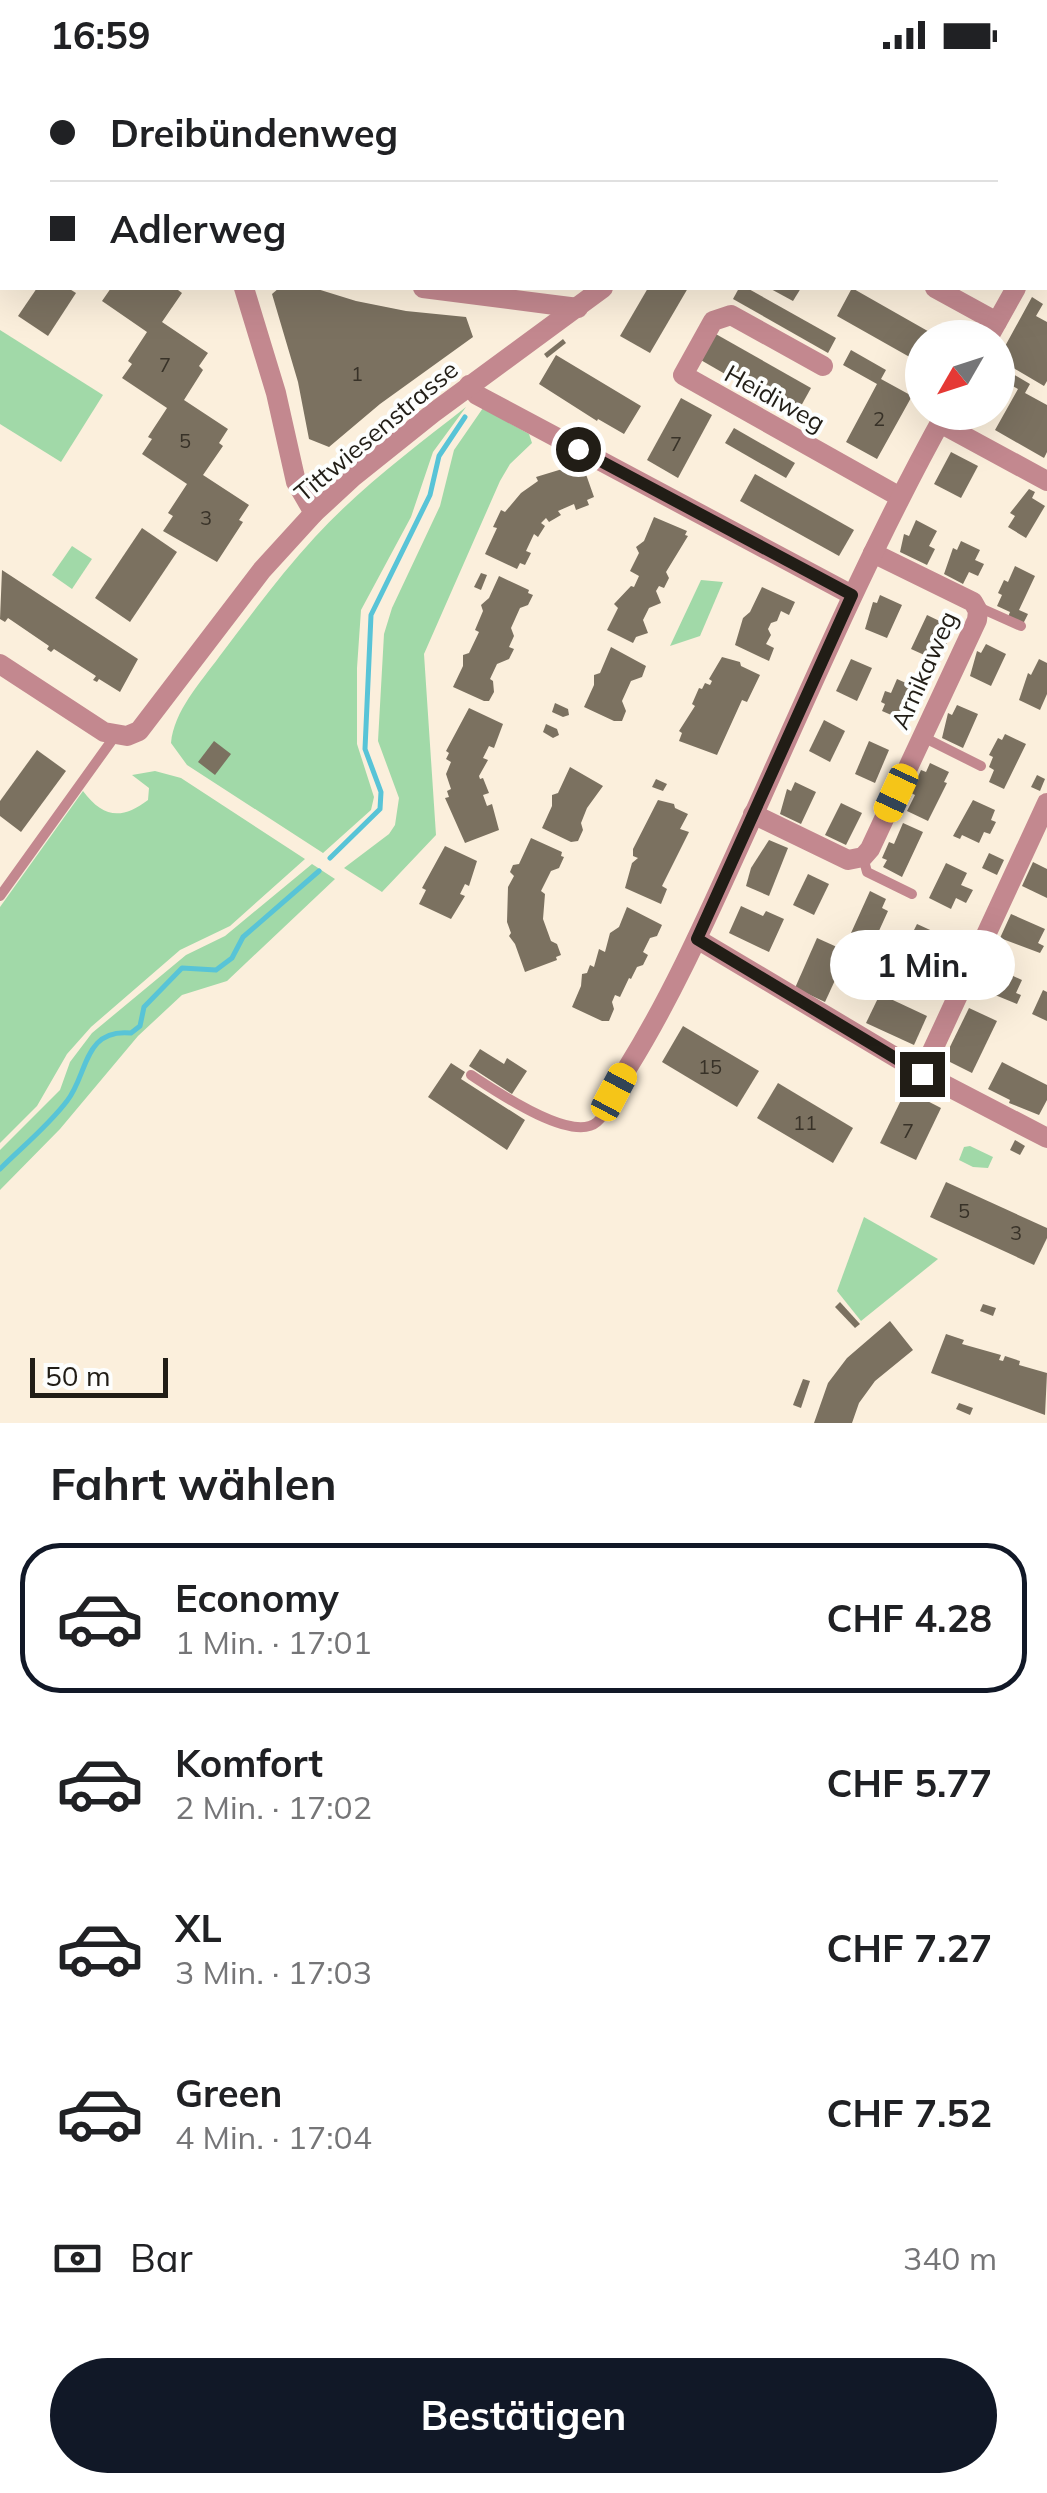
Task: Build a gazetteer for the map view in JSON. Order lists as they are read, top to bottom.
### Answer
{
  "streets": {
    "street": ["Heidiweg", "Tittwiesenstrasse", "Arnikaweg"]
  },
  "house_numbers": [
    "7",
    "1",
    "2",
    "5",
    "7",
    "3",
    "15",
    "11",
    "7",
    "5",
    "3"
  ],
  "scale_bar": "50 m",
  "north": "bottom left",
  "page": {
    "status": "16:59",
    "banner": ["Dreibündenweg", "Adlerweg"],
    "bubble": "1 Min.",
    "scale": "50 m",
    "heading": "Fahrt wählen",
    "list": [
      {
        "name": "Economy",
        "note": "1 Min. · 17:01",
        "value": "CHF 4.28"
      },
      {
        "name": "Komfort",
        "note": "2 Min. · 17:02",
        "value": "CHF 5.77"
      },
      {
        "name": "XL",
        "note": "3 Min. · 17:03",
        "value": "CHF 7.27"
      },
      {
        "name": "Green",
        "note": "4 Min. · 17:04",
        "value": "CHF 7.52"
      }
    ],
    "pay": ["Bar", "340 m"],
    "buttons": "Bestätigen"
  }
}
